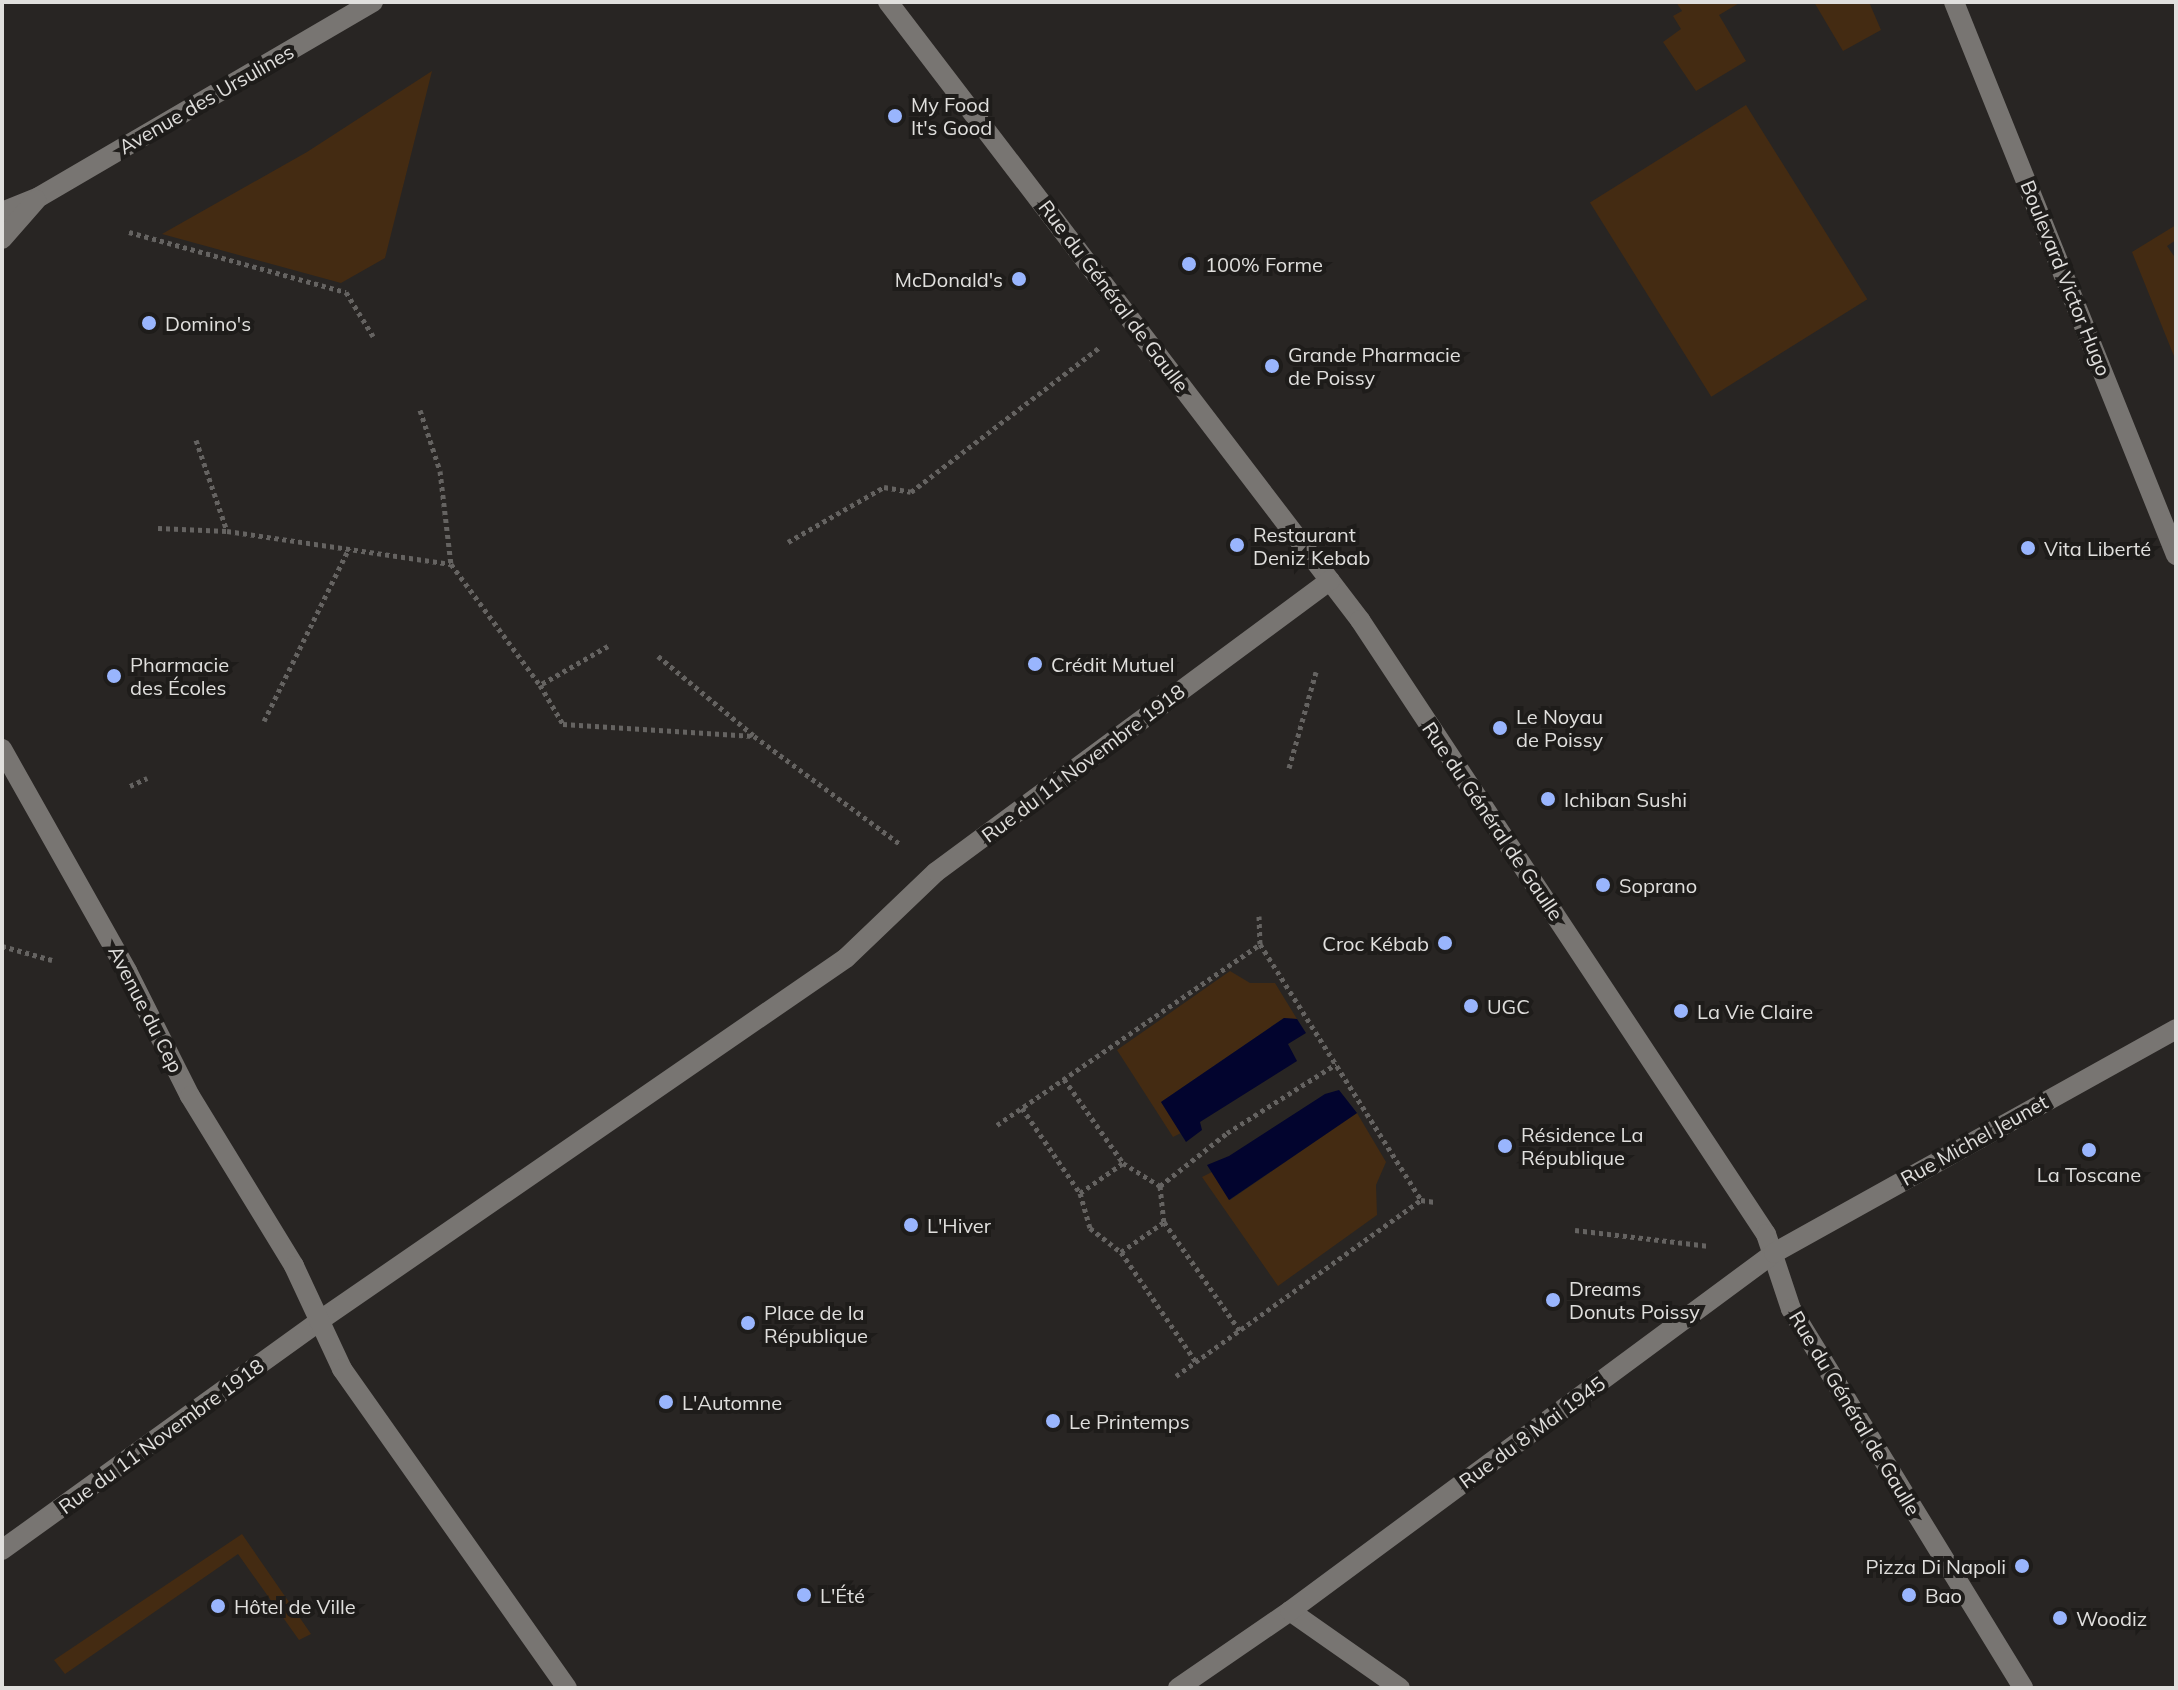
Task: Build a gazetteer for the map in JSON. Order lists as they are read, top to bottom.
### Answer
{
  "streets": {
    "street": [
      "Avenue des Ursulines",
      "Boulevard Victor Hugo",
      "Rue du Général de Gaulle",
      "Rue du 11 Novembre 1918",
      "Avenue du Cep",
      "Rue Michel Jeunet",
      "Rue du 8 Mai 1945"
    ]
  },
  "crossings": [
    ["Rue du Général de Gaulle", "Rue du 11 Novembre 1918"],
    ["Rue du Général de Gaulle", "Rue Michel Jeunet"],
    ["Rue du Général de Gaulle", "Rue du 8 Mai 1945"],
    ["Rue du 11 Novembre 1918", "Avenue du Cep"],
    ["Rue Michel Jeunet", "Rue du 8 Mai 1945"]
  ],
  "places": [
    "My Food It's Good",
    "100% Forme",
    "McDonald's",
    "Domino's",
    "Grande Pharmacie de Poissy",
    "Restaurant Deniz Kebab",
    "Vita Liberté",
    "Crédit Mutuel",
    "Pharmacie des Écoles",
    "Le Noyau de Poissy",
    "Ichiban Sushi",
    "Soprano",
    "Croc Kébab",
    "UGC",
    "La Vie Claire",
    "Résidence La République",
    "La Toscane",
    "L'Hiver",
    "Dreams Donuts Poissy",
    "Place de la République",
    "L'Automne",
    "Le Printemps",
    "Pizza Di Napoli",
    "L'Été",
    "Bao",
    "Hôtel de Ville",
    "Woodiz"
  ]
}
